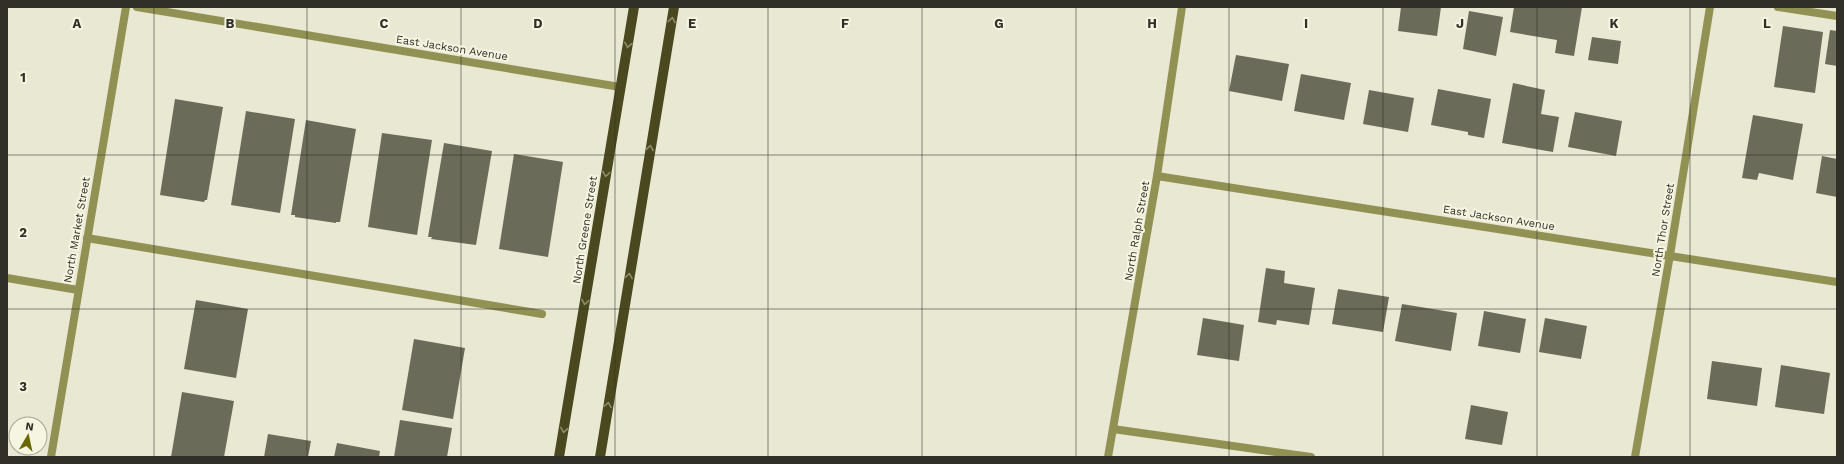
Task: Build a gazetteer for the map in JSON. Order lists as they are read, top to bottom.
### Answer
{
  "streets": {
    "main road": ["North Greene Street"],
    "street": [
      "East Jackson Avenue",
      "North Market Street",
      "North Thor Street",
      "North Ralph Street"
    ]
  },
  "crossings": [
    ["East Jackson Avenue", "North Greene Street"],
    ["East Jackson Avenue", "North Thor Street"],
    ["East Jackson Avenue", "North Ralph Street"]
  ],
  "north": "top",
  "grid": {
    "columns": [
      "A",
      "B",
      "C",
      "D",
      "E",
      "F",
      "G",
      "H",
      "I",
      "J",
      "K",
      "L"
    ],
    "rows": ["1", "2", "3"]
  }
}
